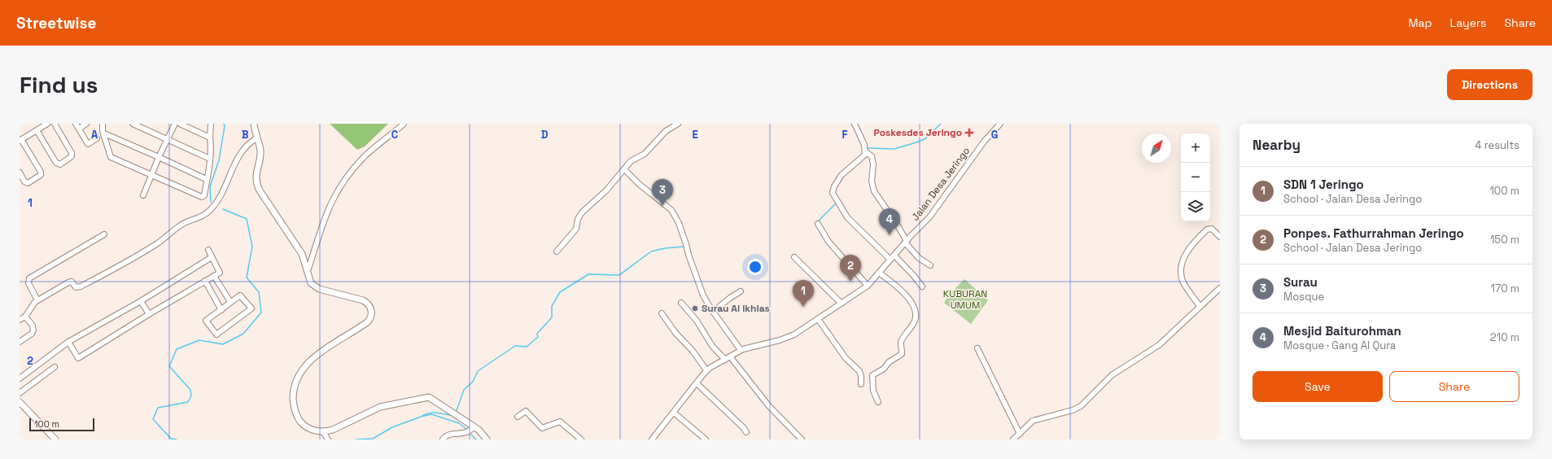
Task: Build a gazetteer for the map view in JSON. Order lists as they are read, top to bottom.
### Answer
{
  "streets": {
    "street": ["Jalan Desa Jeringo"]
  },
  "parks": ["KUBURAN UMUM"],
  "places": {
    "health": ["Poskesdes Jeringo"],
    "other": ["Surau Al Ikhlas"]
  },
  "scale_bar": "100 m",
  "north": "top right",
  "page": {
    "header": "Streetwise",
    "nav": ["Map", "Layers", "Share"],
    "buttons": [
      "Directions",
      ["Save", "Share"]
    ],
    "title": "Find us",
    "heading": ["Nearby", "4 results"],
    "map_buttons": ["+", "−"],
    "list": [
      {
        "mark": "1",
        "name": "SDN 1 Jeringo",
        "note": "School · Jalan Desa Jeringo",
        "value": "100 m"
      },
      {
        "mark": "2",
        "name": "Ponpes. Fathurrahman Jeringo",
        "note": "School · Jalan Desa Jeringo",
        "value": "150 m"
      },
      {
        "mark": "3",
        "name": "Surau",
        "note": "Mosque",
        "value": "170 m"
      },
      {
        "mark": "4",
        "name": "Mesjid Baiturohman",
        "note": "Mosque · Gang Al Qura",
        "value": "210 m"
      }
    ],
    "pins": [
      "3",
      "4",
      "2",
      "1"
    ],
    "scale": "100 m"
  },
  "grid": {
    "columns": [
      "A",
      "B",
      "C",
      "D",
      "E",
      "F",
      "G"
    ],
    "rows": ["1", "2"]
  }
}
